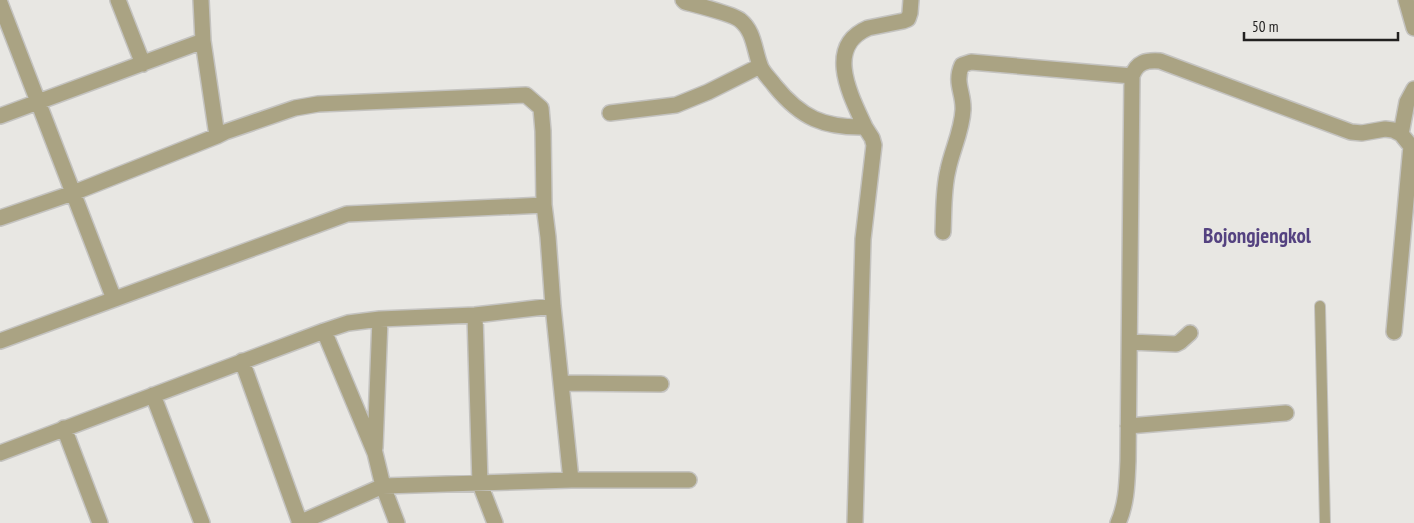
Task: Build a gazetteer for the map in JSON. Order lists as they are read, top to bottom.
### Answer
{
  "districts": ["Bojongjengkol"],
  "scale_bar": "50 m"
}
